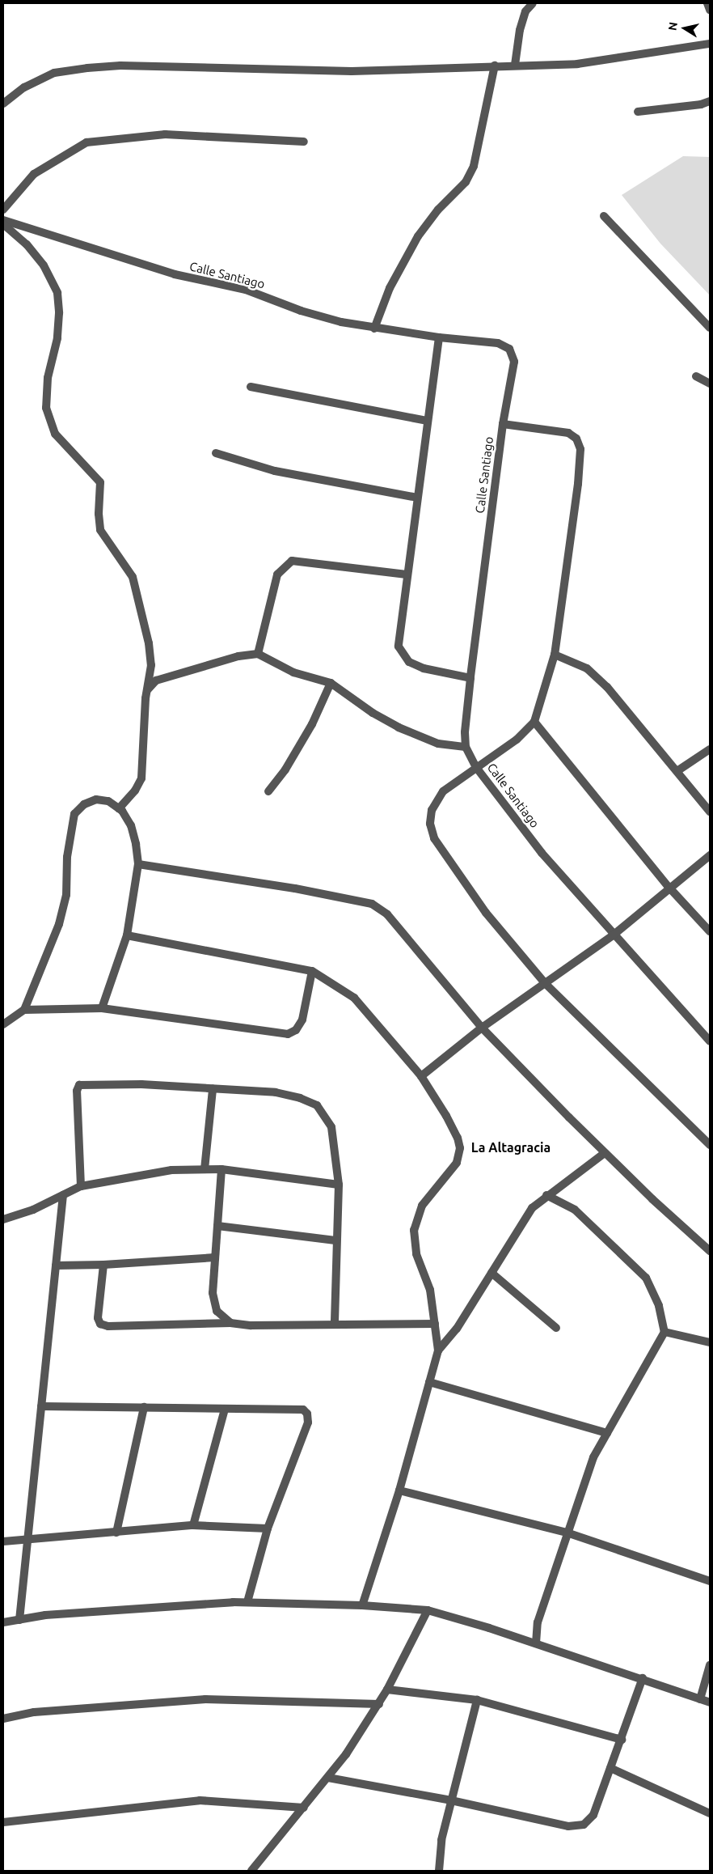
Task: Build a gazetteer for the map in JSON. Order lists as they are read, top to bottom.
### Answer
{
  "streets": {
    "street": ["Calle Santiago"]
  },
  "districts": ["La Altagracia"],
  "north": "left"
}
